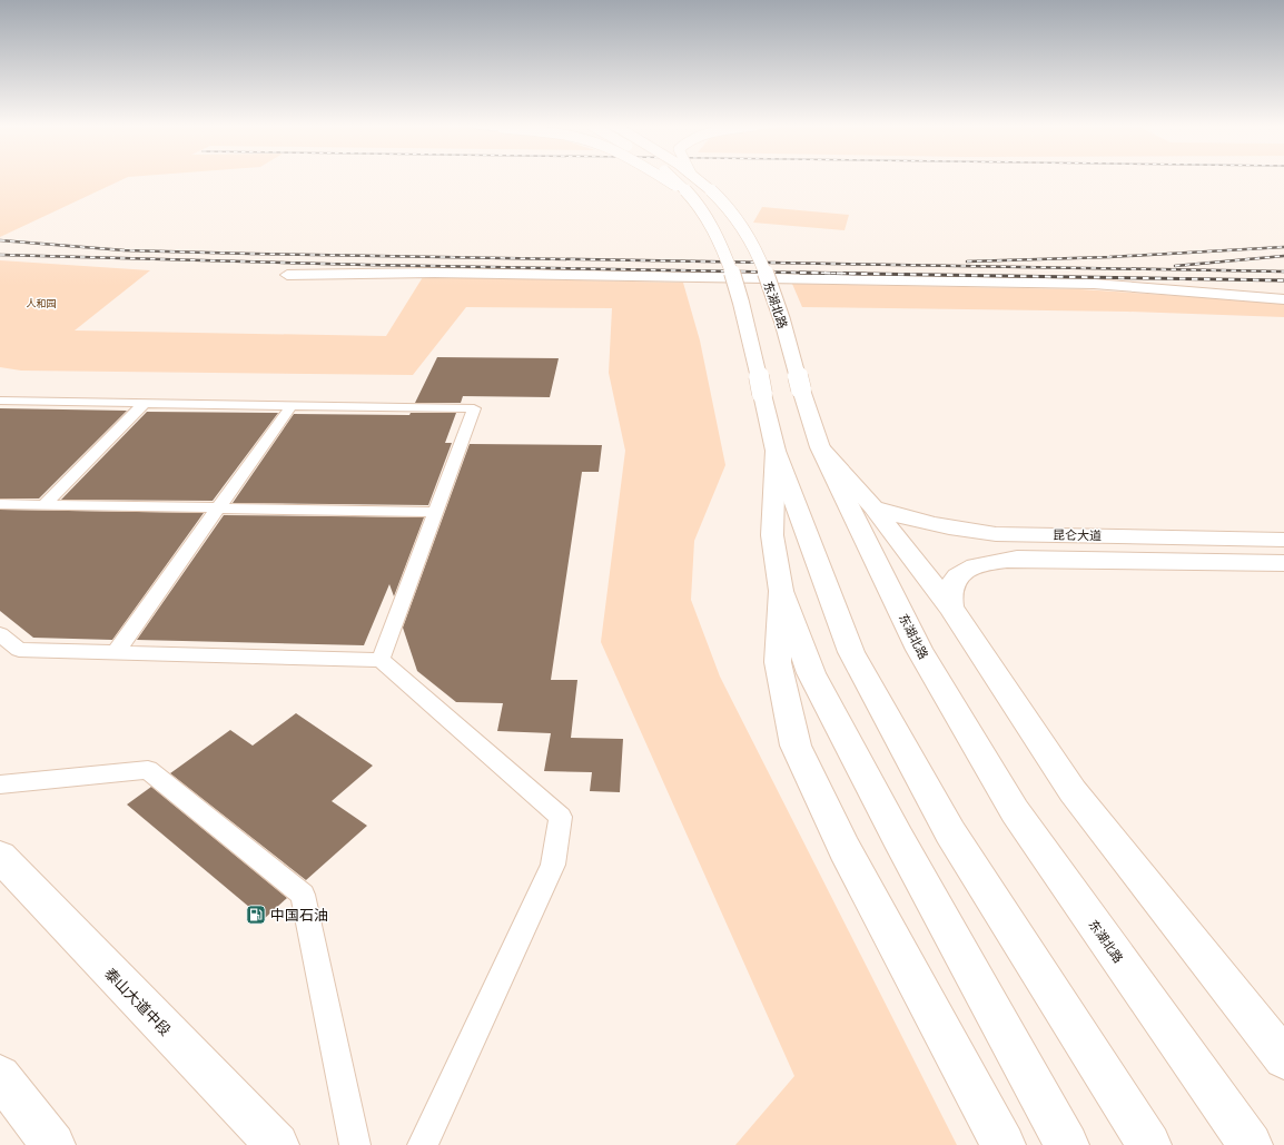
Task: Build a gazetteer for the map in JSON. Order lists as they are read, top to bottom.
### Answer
{
  "streets": {
    "main road": ["东湖北路", "昆仑大道", "泰山大道中段"]
  },
  "parks": ["人和园"],
  "places": {
    "fuel station": ["中国石油"]
  }
}
